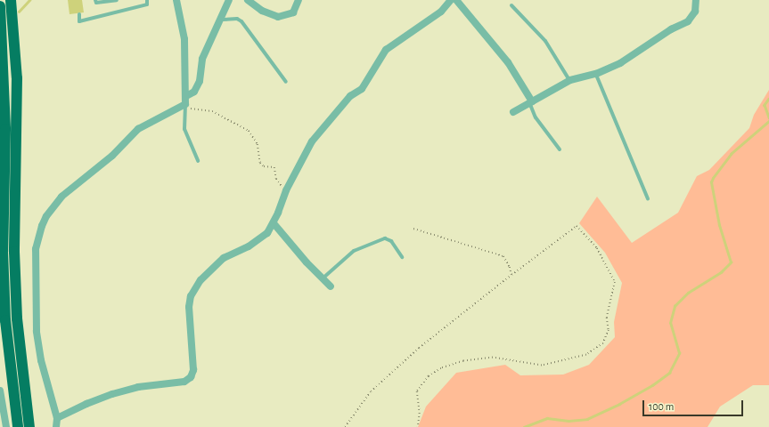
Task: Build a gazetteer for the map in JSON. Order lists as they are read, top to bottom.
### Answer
{
  "scale_bar": "100 m"
}
